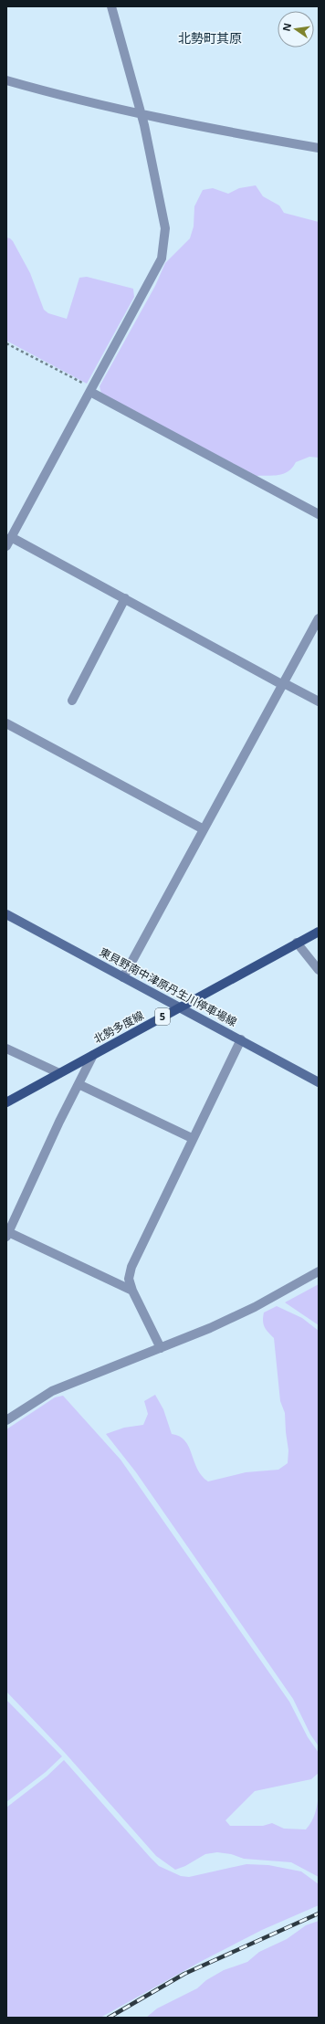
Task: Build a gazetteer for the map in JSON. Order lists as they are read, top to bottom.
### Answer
{
  "streets": {
    "main road": ["東貝野南中津原丹生川停車場線", "5", "北勢多度線"]
  },
  "crossings": [
    ["東貝野南中津原丹生川停車場線", "北勢多度線"]
  ],
  "districts": ["北勢町其原"],
  "north": "left"
}
